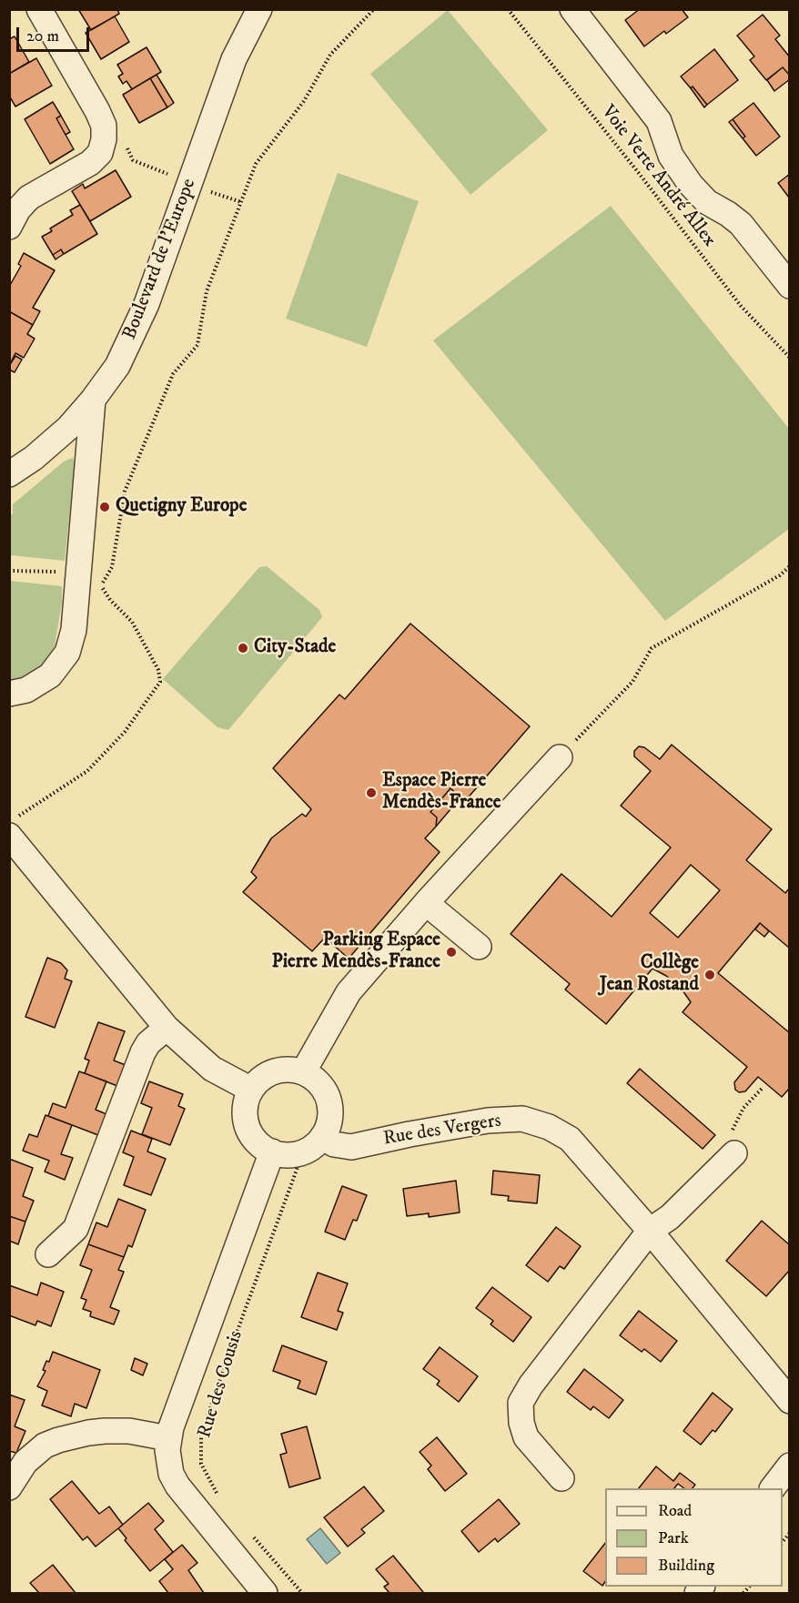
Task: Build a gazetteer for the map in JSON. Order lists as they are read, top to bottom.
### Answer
{
  "streets": {
    "street": ["Boulevard de l'Europe", "Rue des Vergers", "Rue des Cousis"],
    "path": ["Voie Verte André Allex"]
  },
  "crossings": [
    ["Rue des Vergers", "Rue des Cousis"]
  ],
  "places": [
    "Quetigny Europe",
    "City-Stade",
    "Espace Pierre Mendès-France",
    "Parking Espace Pierre Mendès-France",
    "Collège Jean Rostand"
  ],
  "legend": ["Road", "Park", "Building"],
  "scale_bar": "20 m"
}
